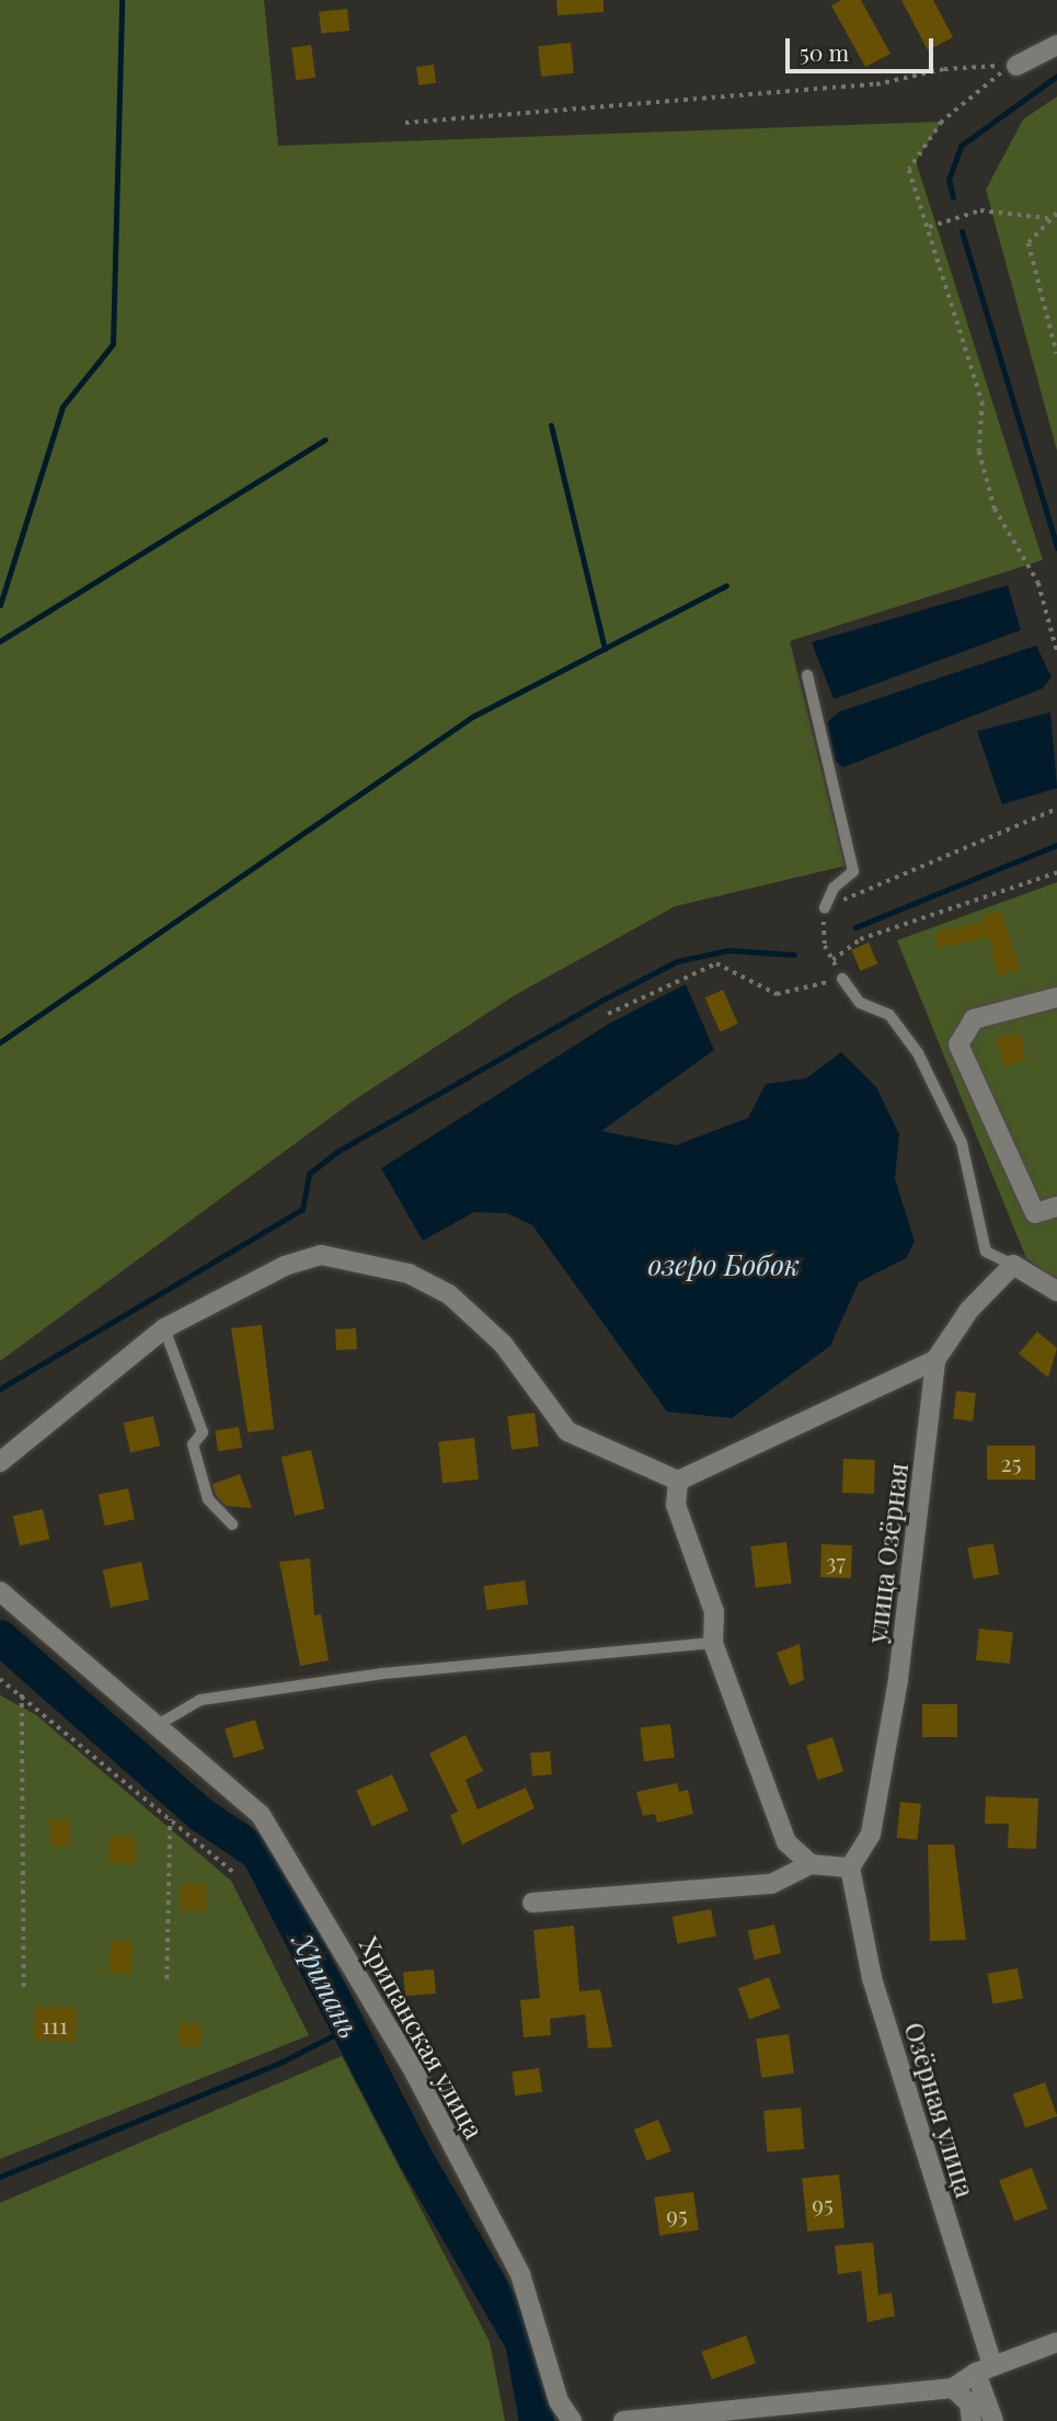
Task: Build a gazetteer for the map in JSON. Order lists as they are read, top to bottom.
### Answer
{
  "streets": {
    "street": ["улица Озёрная", "Хрипанская улица", "Озёрная улица"]
  },
  "crossings": [
    ["улица Озёрная", "Озёрная улица"]
  ],
  "water": ["озеро Бобок", "Хрипань"],
  "house_numbers": [
    "25",
    "37",
    "111",
    "95",
    "95"
  ],
  "scale_bar": "50 m"
}
